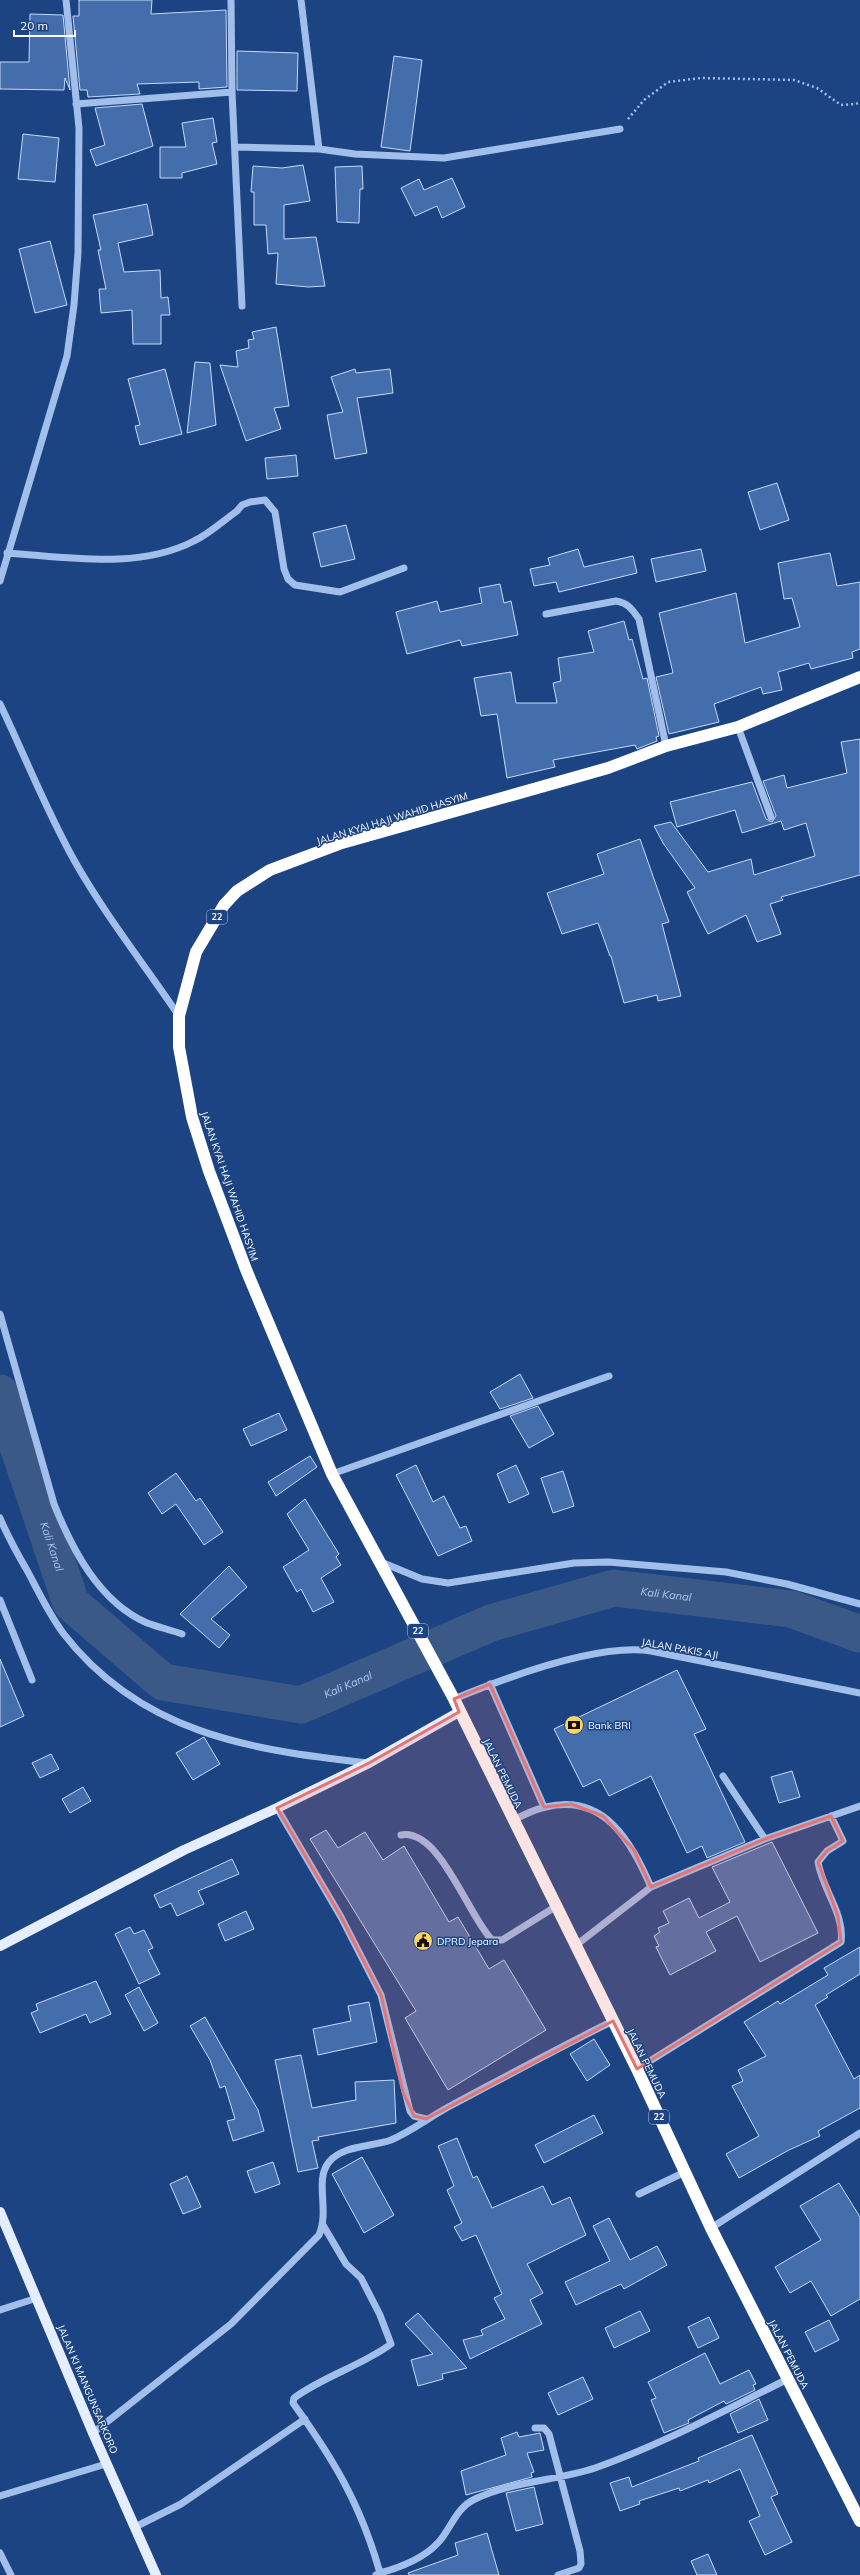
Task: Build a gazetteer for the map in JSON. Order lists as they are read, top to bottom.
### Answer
{
  "streets": {
    "highway": ["JALAN KYAI HAJI WAHID HASYIM", "22", "JALAN PEMUDA"],
    "main road": ["JALAN KI MANGUNSARKORO"],
    "street": ["JALAN PAKIS AJI"]
  },
  "crossings": [
    ["JALAN KYAI HAJI WAHID HASYIM", "JALAN PEMUDA"],
    ["JALAN PAKIS AJI", "JALAN PEMUDA"]
  ],
  "water": ["Kali Kanal"],
  "places": {
    "bank": ["Bank BRI"],
    "public building": ["DPRD Jepara"]
  },
  "scale_bar": "20 m"
}
